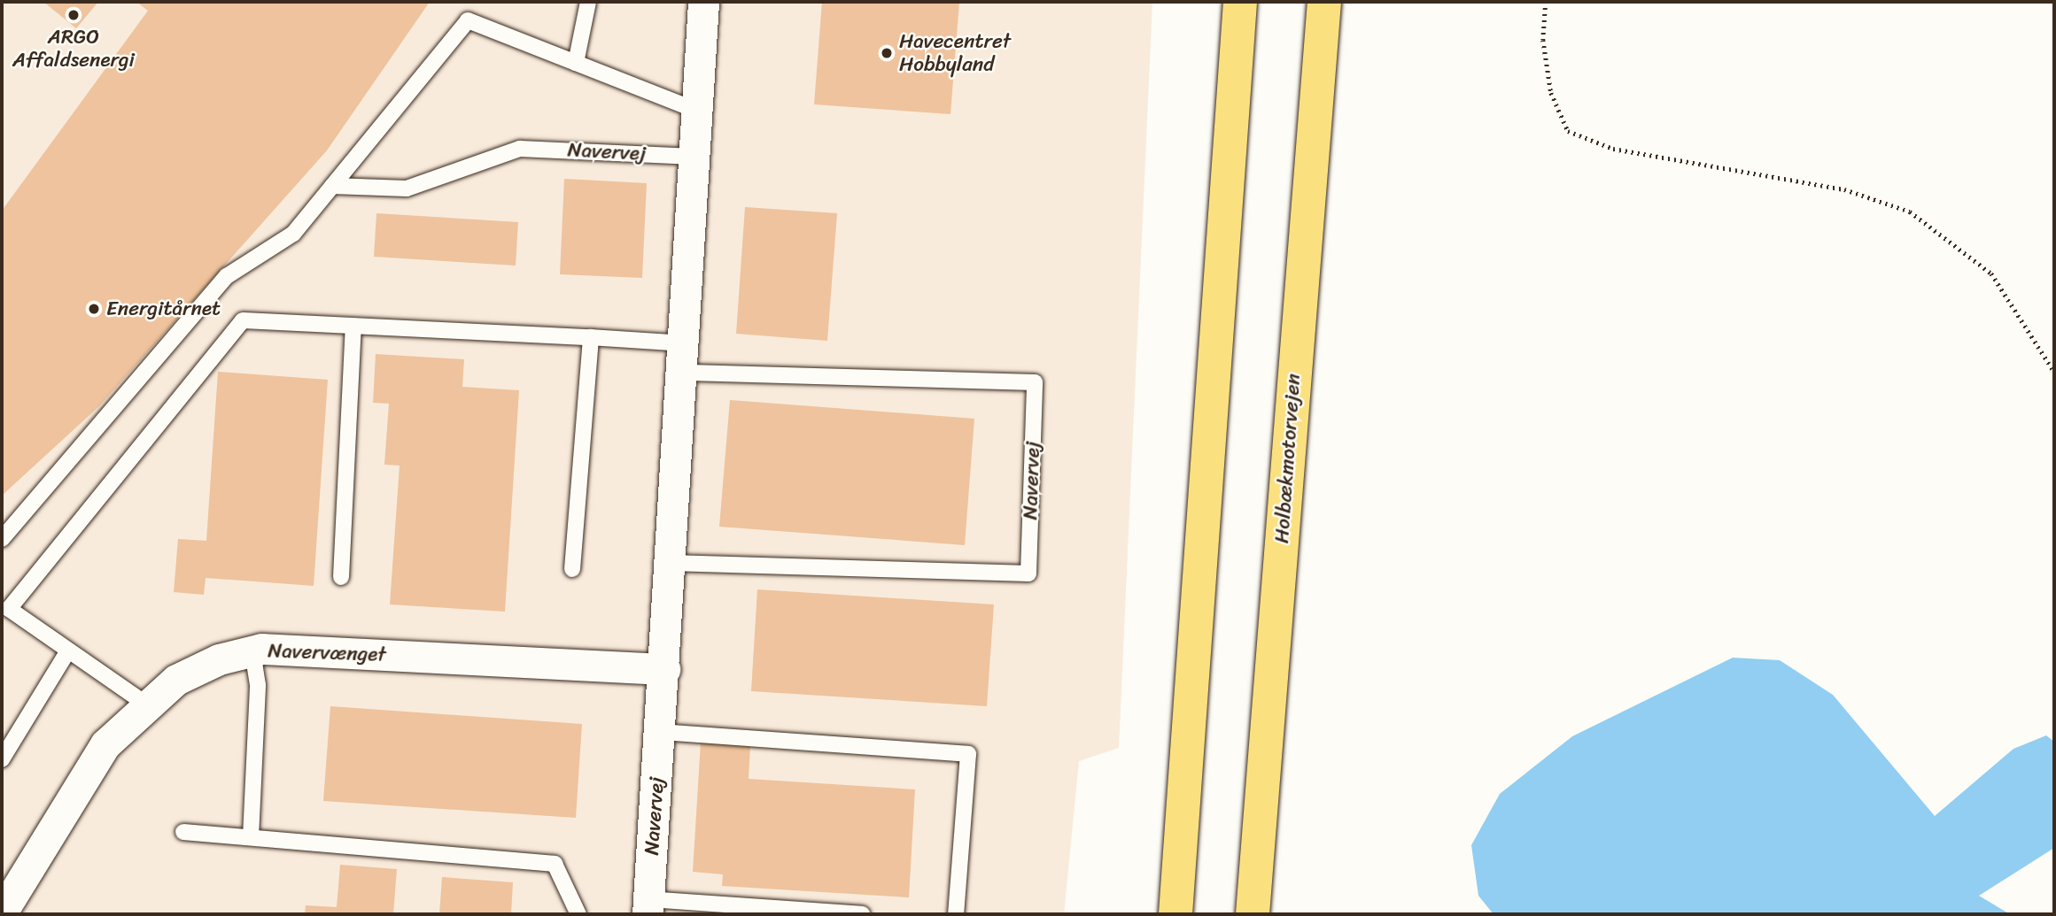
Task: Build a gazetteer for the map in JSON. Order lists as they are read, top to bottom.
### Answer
{
  "streets": {
    "highway": ["Holbækmotorvejen"],
    "street": ["Navervej", "Navervænget"]
  },
  "crossings": [
    ["Navervej", "Navervænget"]
  ],
  "places": ["ARGO Affaldsenergi", "Havecentret Hobbyland", "Energitårnet"]
}
